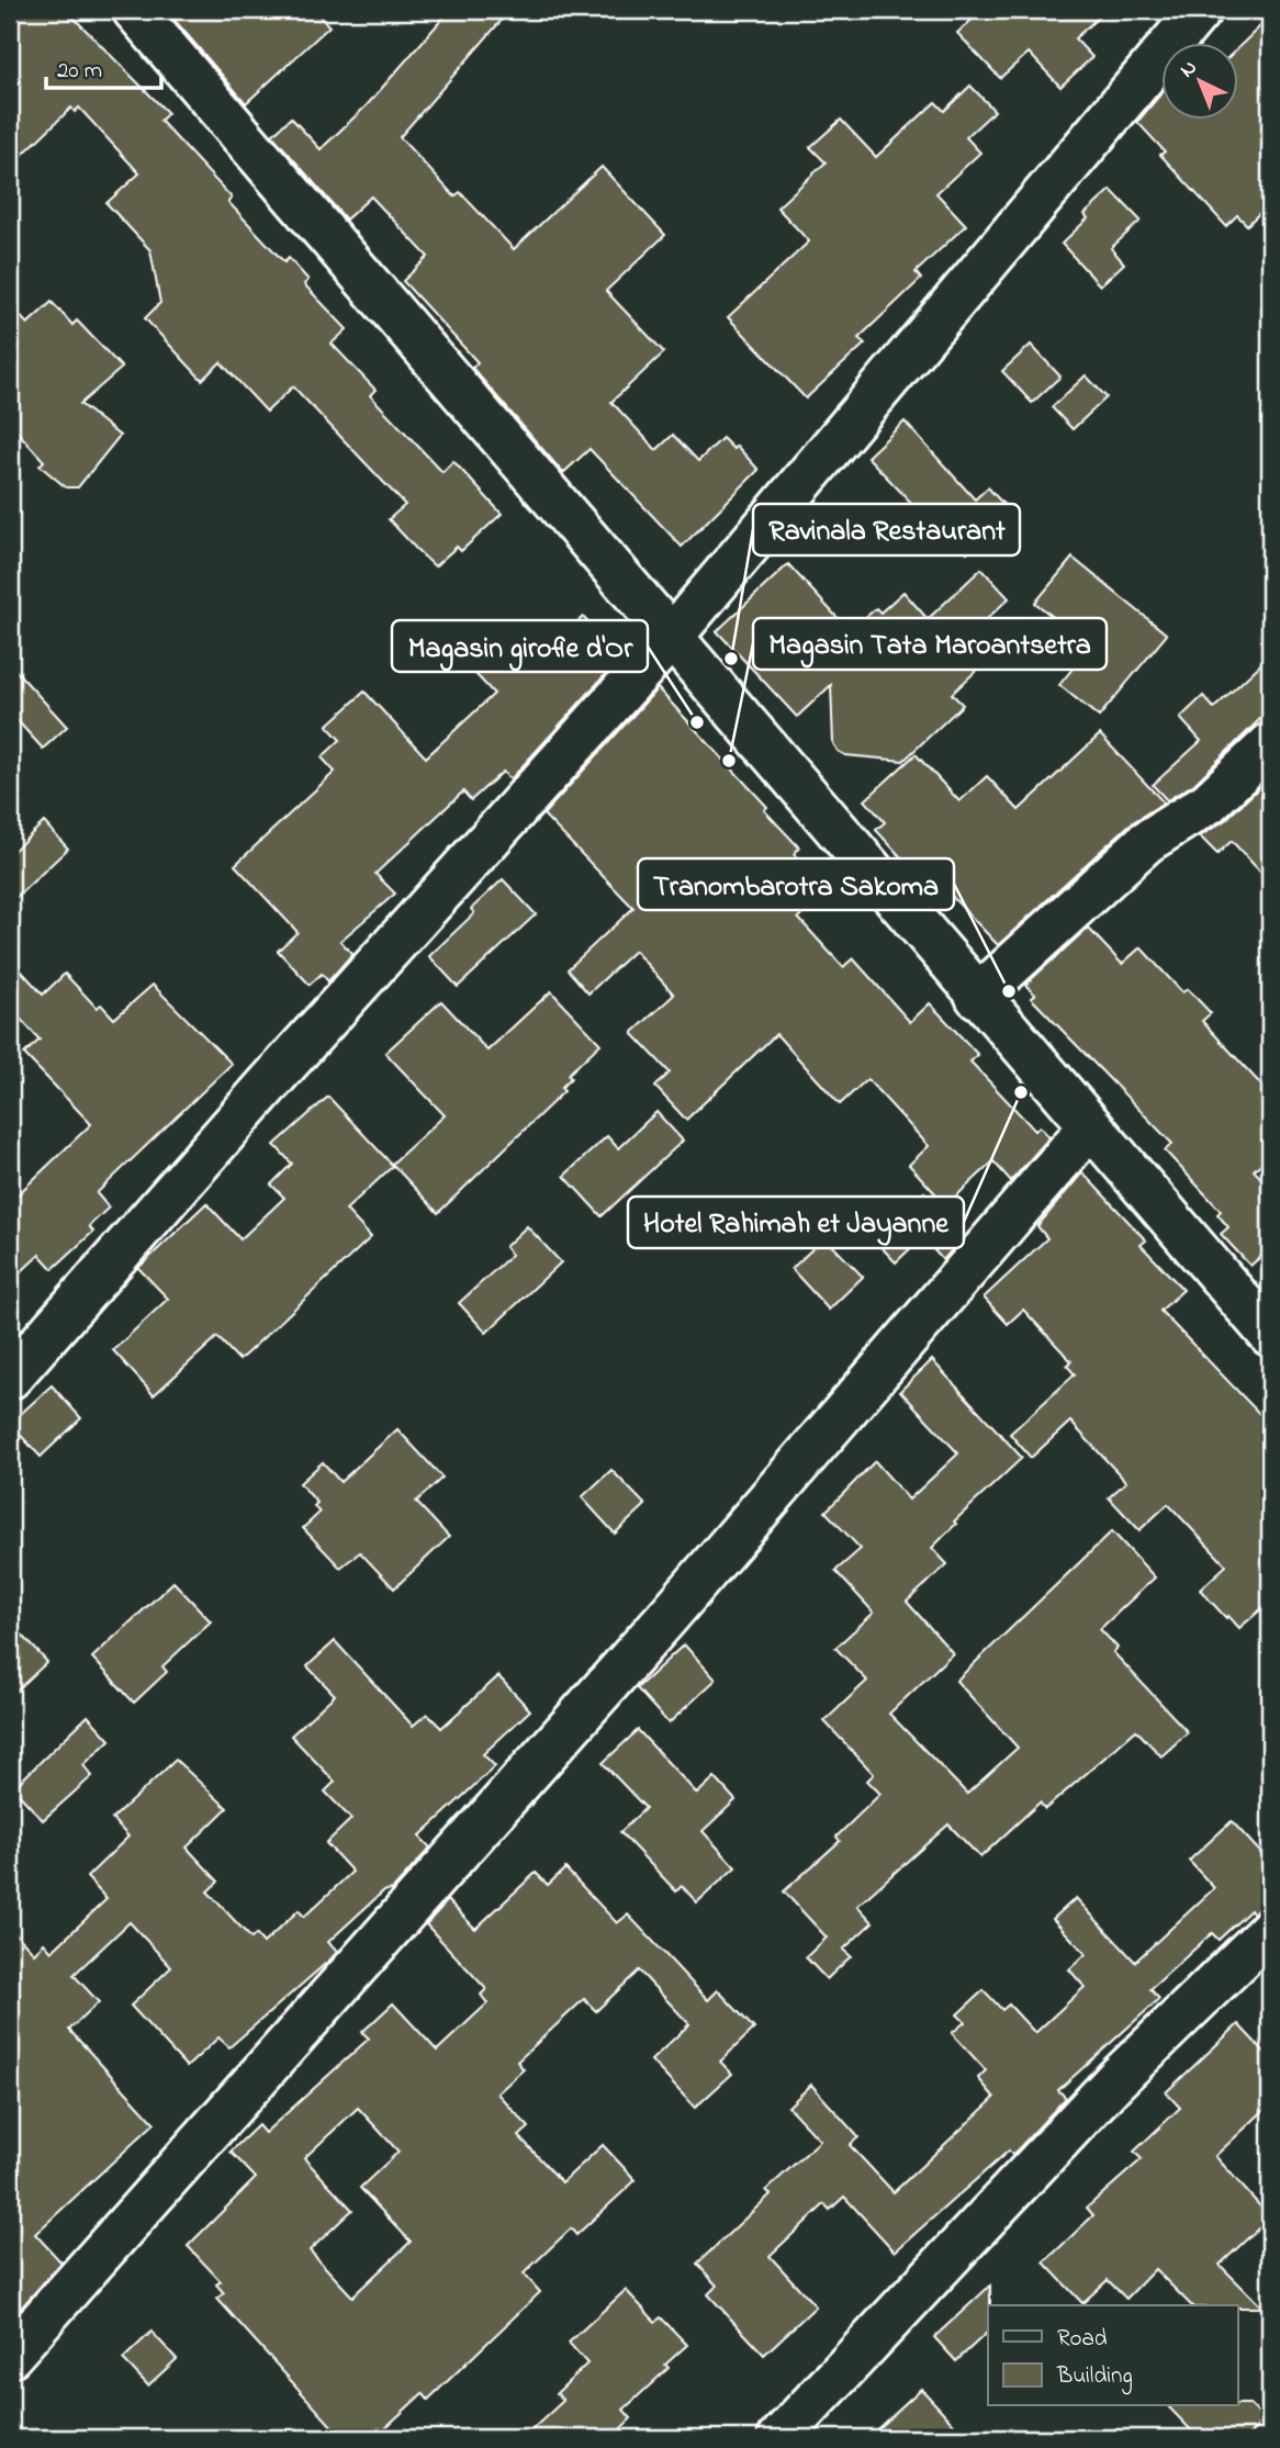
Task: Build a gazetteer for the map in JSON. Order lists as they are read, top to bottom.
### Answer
{
  "places": [
    "Ravinala Restaurant",
    "Magasin girofle d'Or",
    "Magasin Tata Maroantsetra",
    "Tranombarotra Sakoma",
    "Hotel Rahimah et Jayanne"
  ],
  "legend": ["Road", "Building"],
  "scale_bar": "20 m",
  "north": "top left"
}
